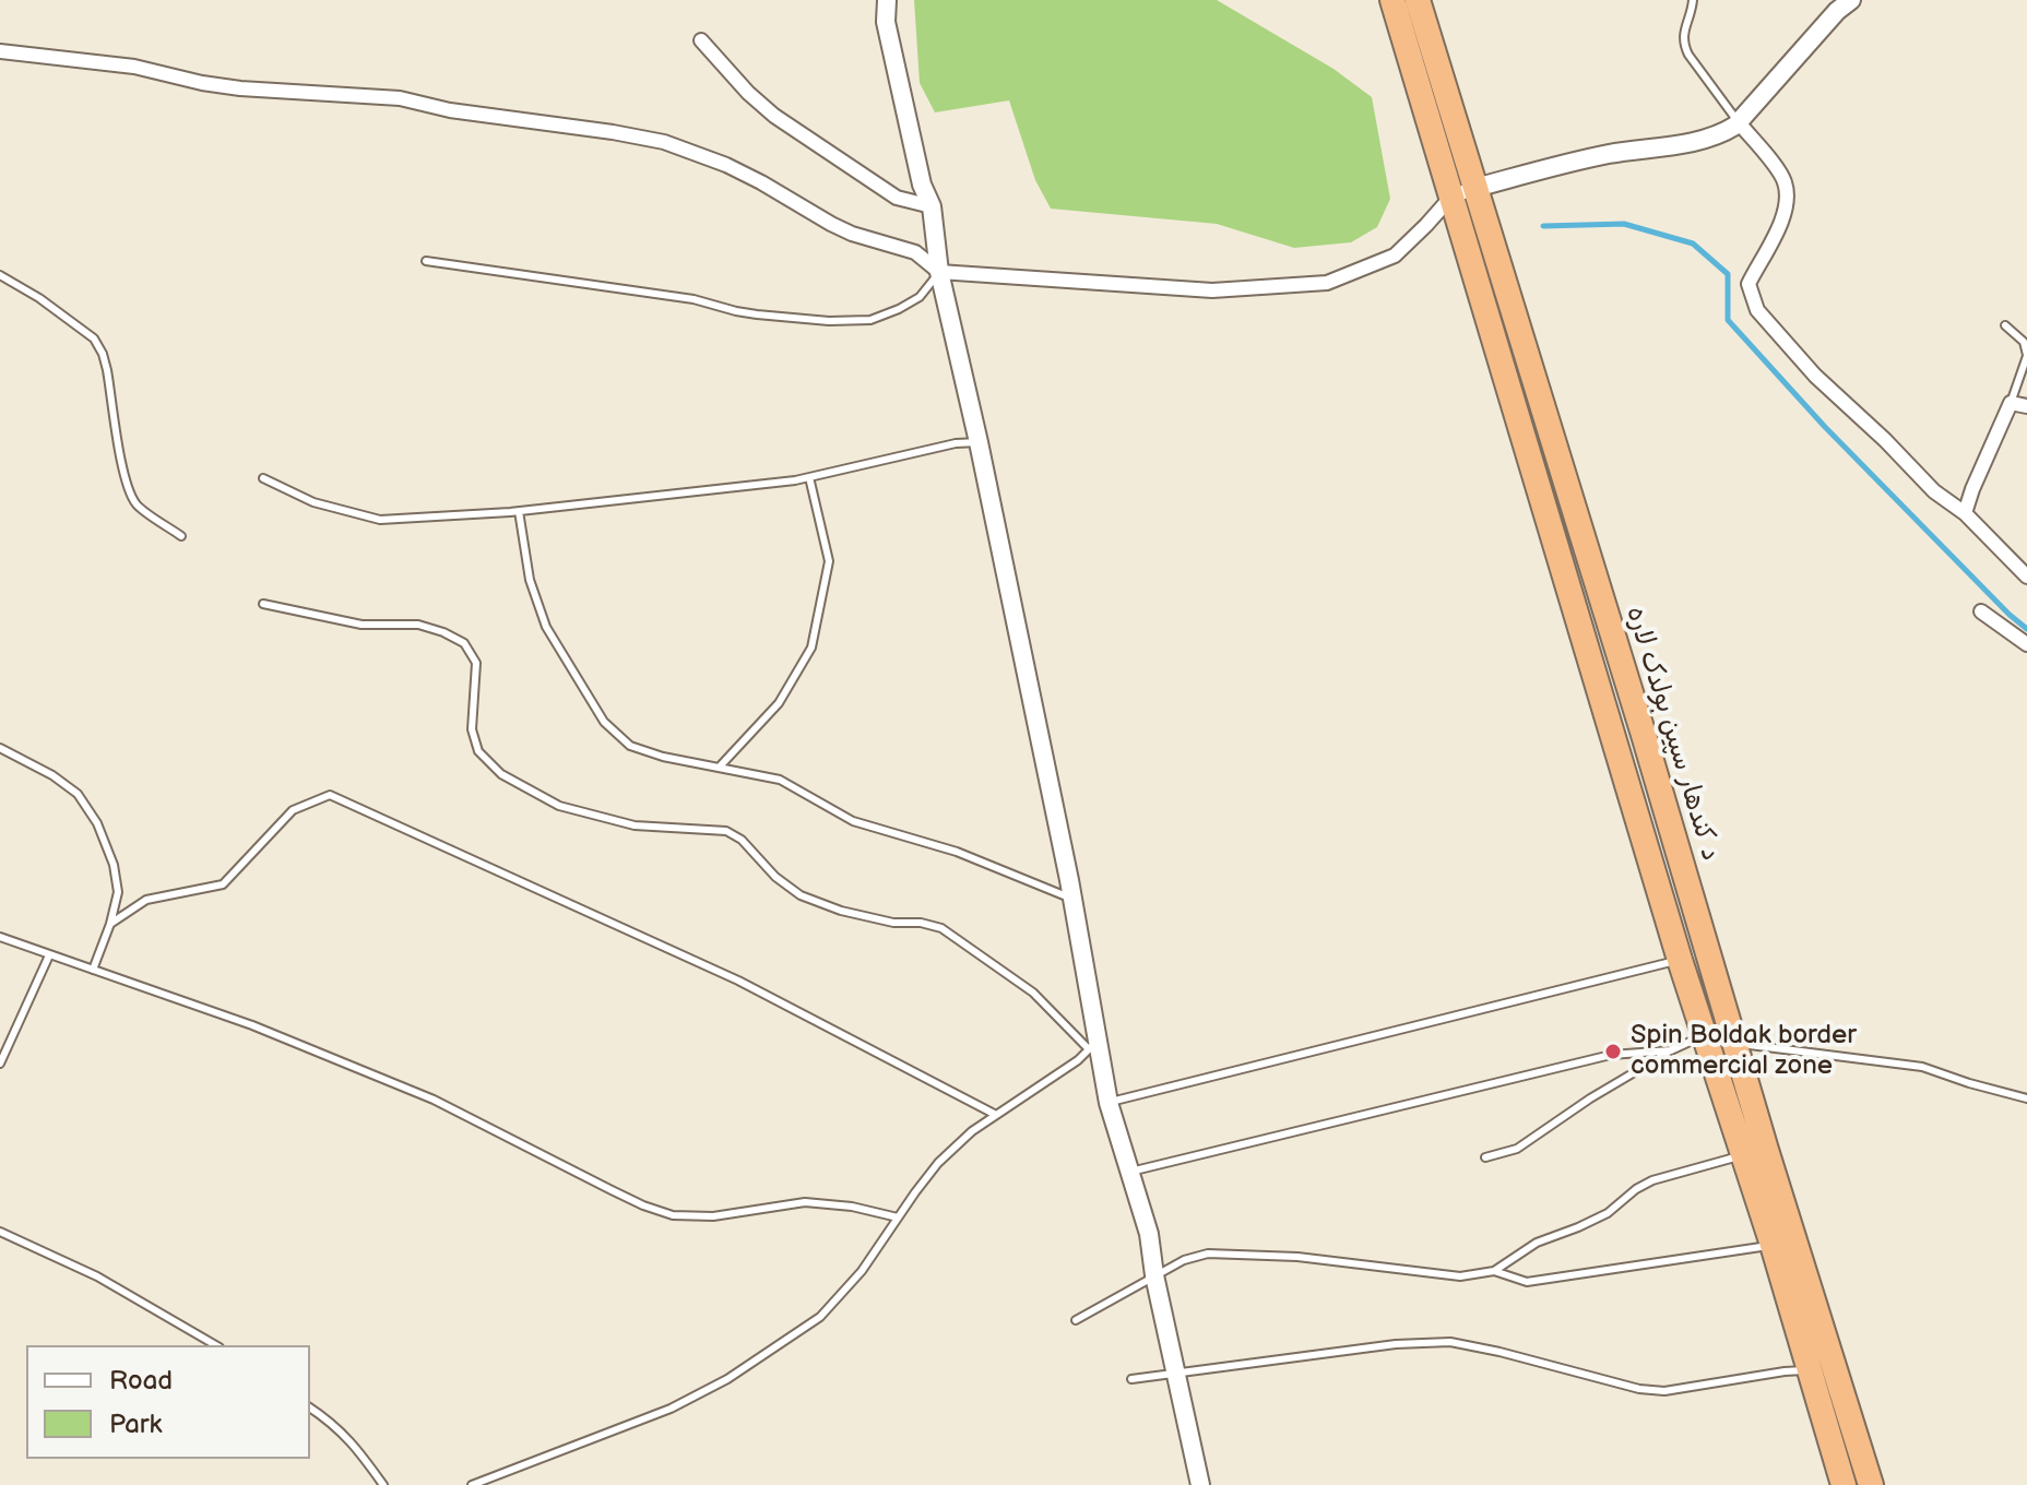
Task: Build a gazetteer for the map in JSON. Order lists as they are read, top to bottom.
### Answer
{
  "streets": {
    "highway": ["د کندهار سپین بولدک لاره"]
  },
  "places": ["Spin Boldak border commercial zone"],
  "legend": ["Road", "Park"]
}
